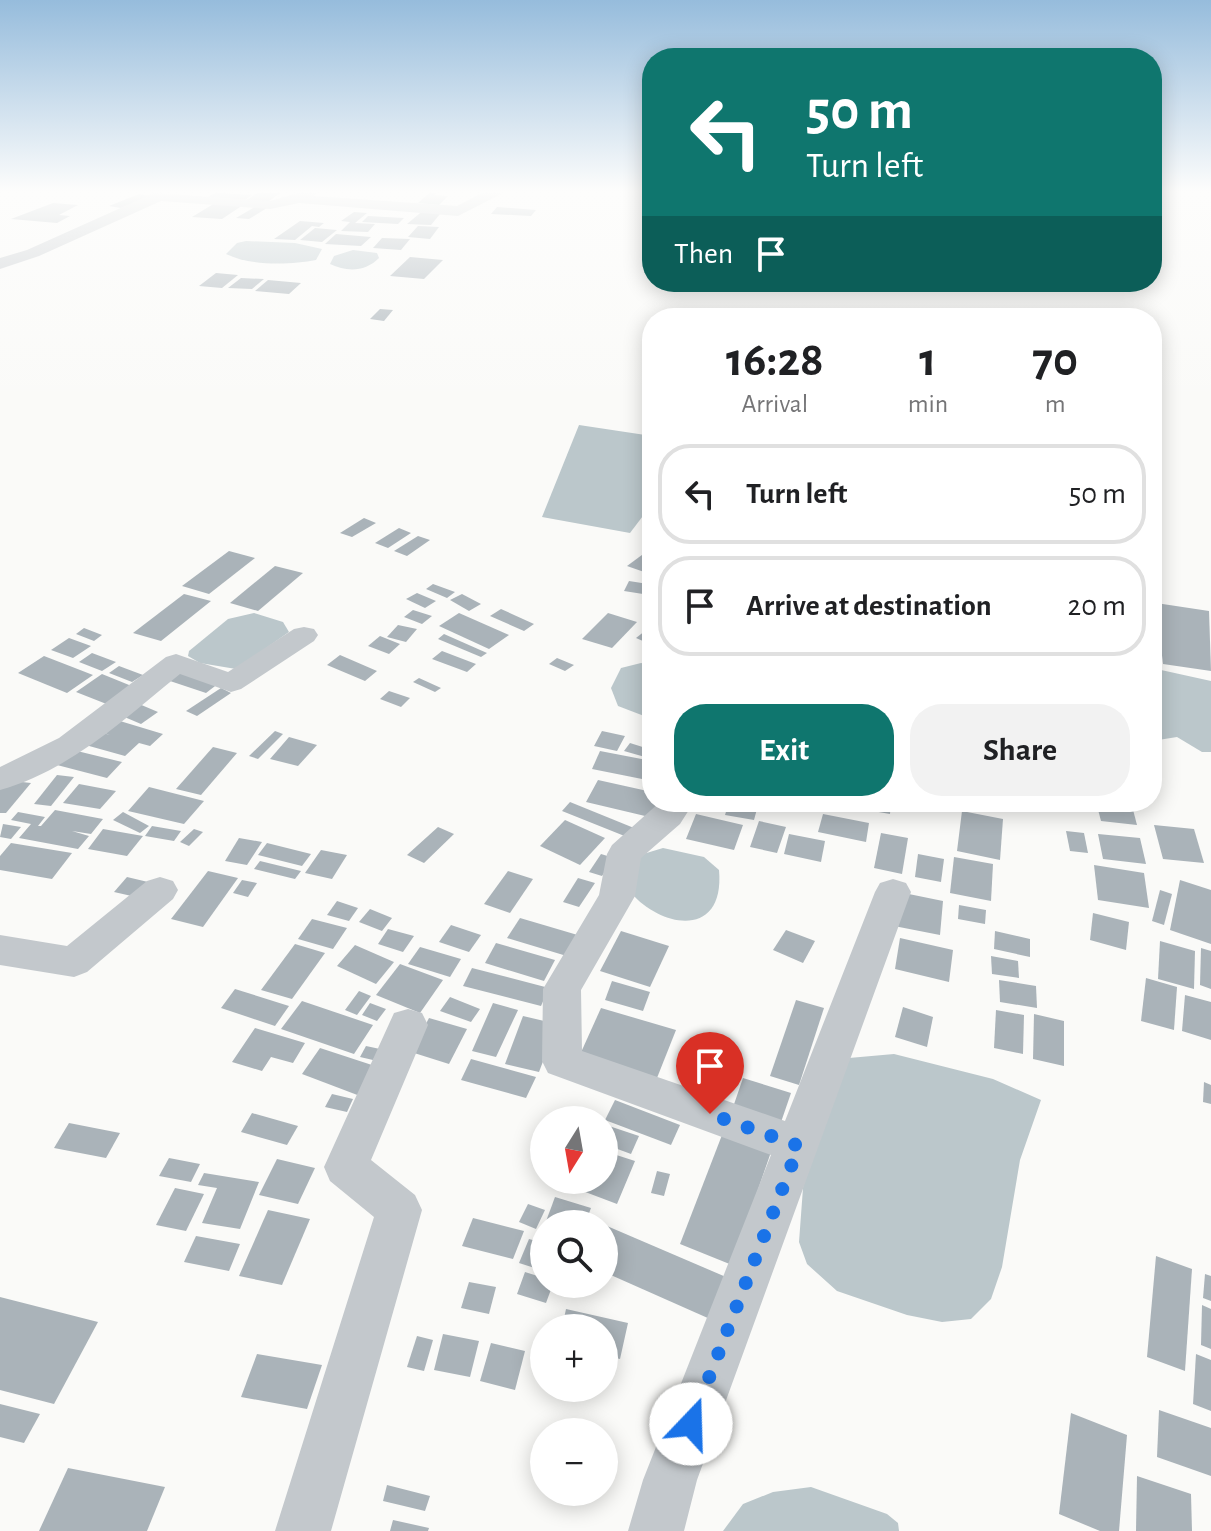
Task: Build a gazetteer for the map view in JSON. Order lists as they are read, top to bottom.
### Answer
{
  "north": "bottom",
  "page": {
    "turn": ["50 m", "Turn left"],
    "then": "Then",
    "eta": [
      "16:28",
      "Arrival",
      "1",
      "min",
      "70",
      "m"
    ],
    "list": [
      {
        "name": "Turn left",
        "value": "50 m"
      },
      {
        "name": "Arrive at destination",
        "value": "20 m"
      }
    ],
    "buttons": ["Exit", "Share"],
    "map_buttons": ["+", "−"]
  }
}
